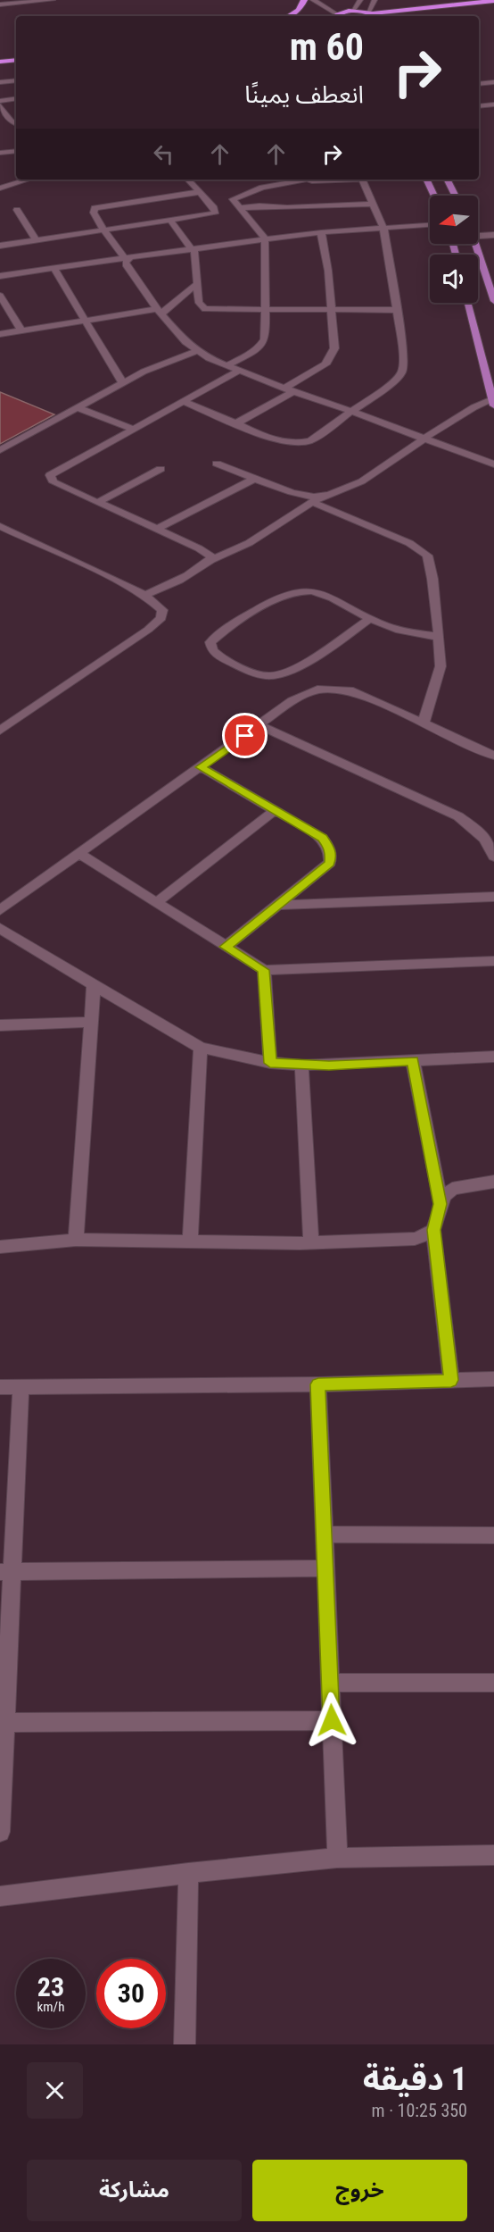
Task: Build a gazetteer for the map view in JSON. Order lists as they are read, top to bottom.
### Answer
{
  "north": "left",
  "page": {
    "turn": ["60 m", "انعطف يمينًا"],
    "speed": "23 km/h",
    "limit": "30",
    "heading": ["1 دقيقة", "350 m · 10:25"],
    "buttons": ["خروج", "مشاركة"]
  }
}
